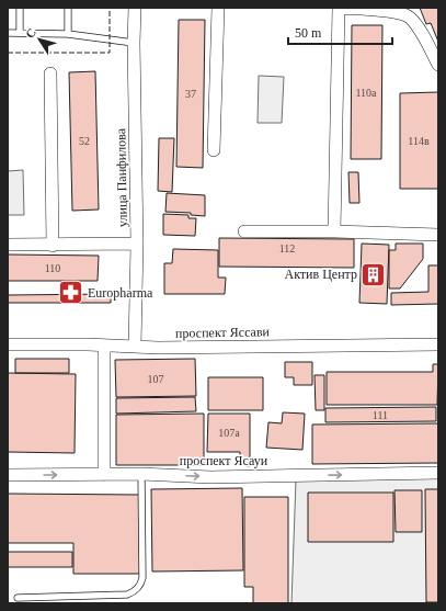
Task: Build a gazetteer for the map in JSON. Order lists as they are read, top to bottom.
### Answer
{
  "streets": {
    "street": ["улица Панфилова", "проспект Яссави", "проспект Ясауи"]
  },
  "crossings": [
    ["улица Панфилова", "проспект Яссави"]
  ],
  "one_way": ["проспект Ясауи"],
  "places": {
    "building": ["Актив Центр"],
    "pharmacy": ["Europharma"]
  },
  "house_numbers": [
    "110а",
    "37",
    "52",
    "114в",
    "112",
    "110",
    "107",
    "111",
    "107а"
  ],
  "scale_bar": "50 m",
  "north": "top left"
}
